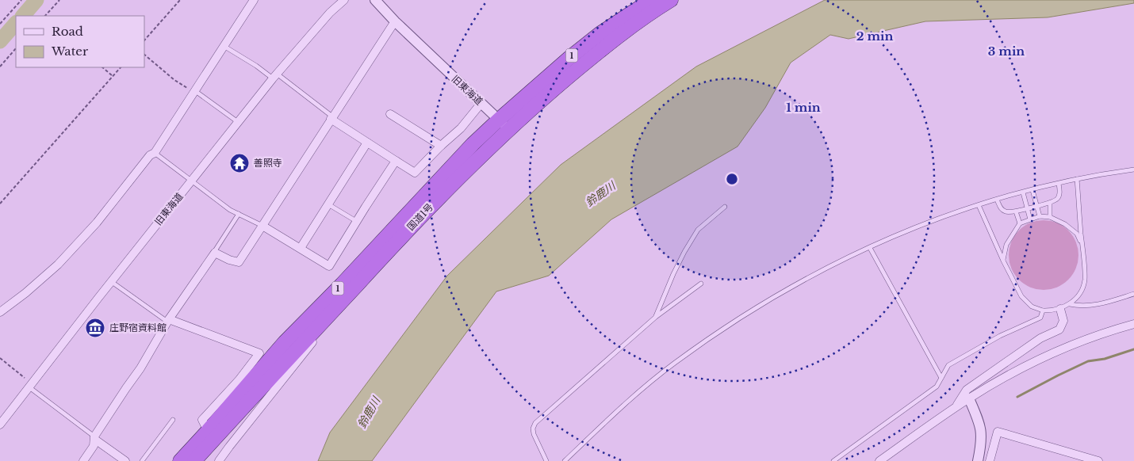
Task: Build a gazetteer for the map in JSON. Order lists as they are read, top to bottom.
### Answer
{
  "streets": {
    "highway": ["1", "国道1号"],
    "street": ["旧東海道"]
  },
  "crossings": [
    ["旧東海道", "国道1号"]
  ],
  "water": ["鈴鹿川"],
  "places": {
    "temple": ["善照寺"],
    "museum": ["庄野宿資料館"]
  },
  "legend": ["Road", "Water"],
  "rings": ["2 min", "3 min", "1 min"]
}
